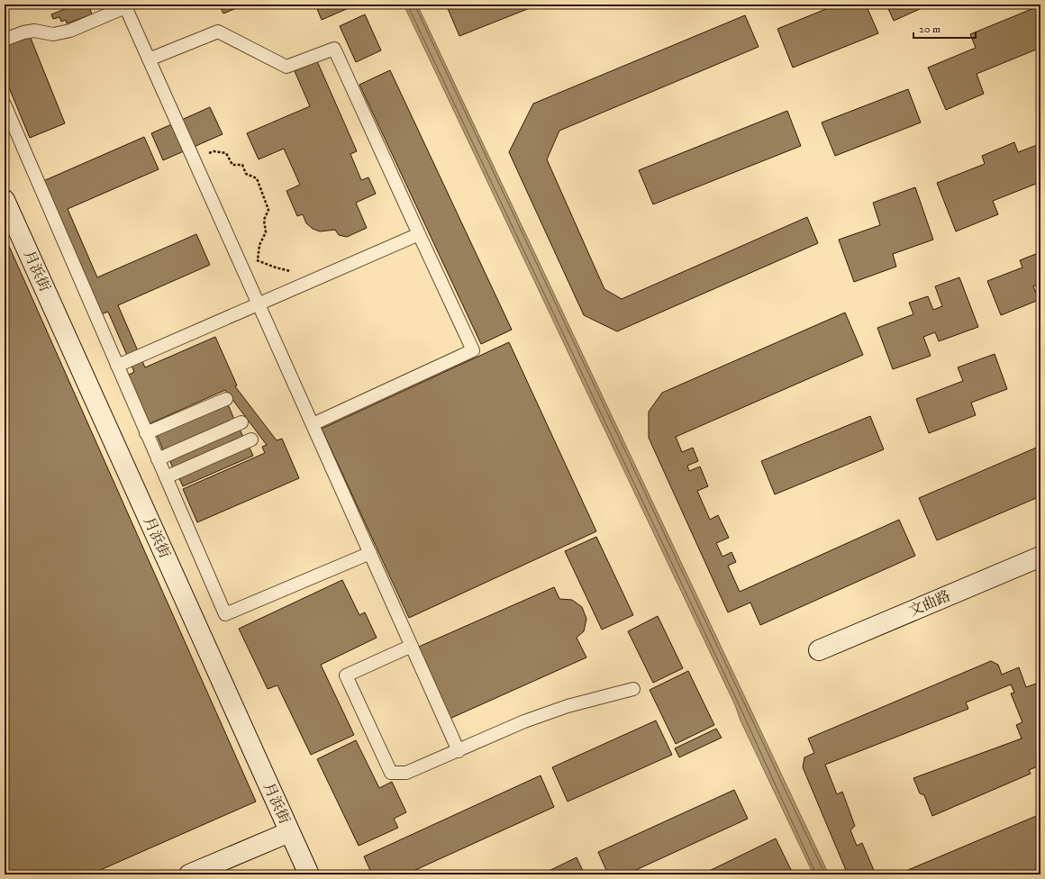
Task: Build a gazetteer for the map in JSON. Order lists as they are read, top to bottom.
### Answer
{
  "streets": {
    "street": ["月浜街", "文曲路"]
  },
  "scale_bar": "20 m"
}
